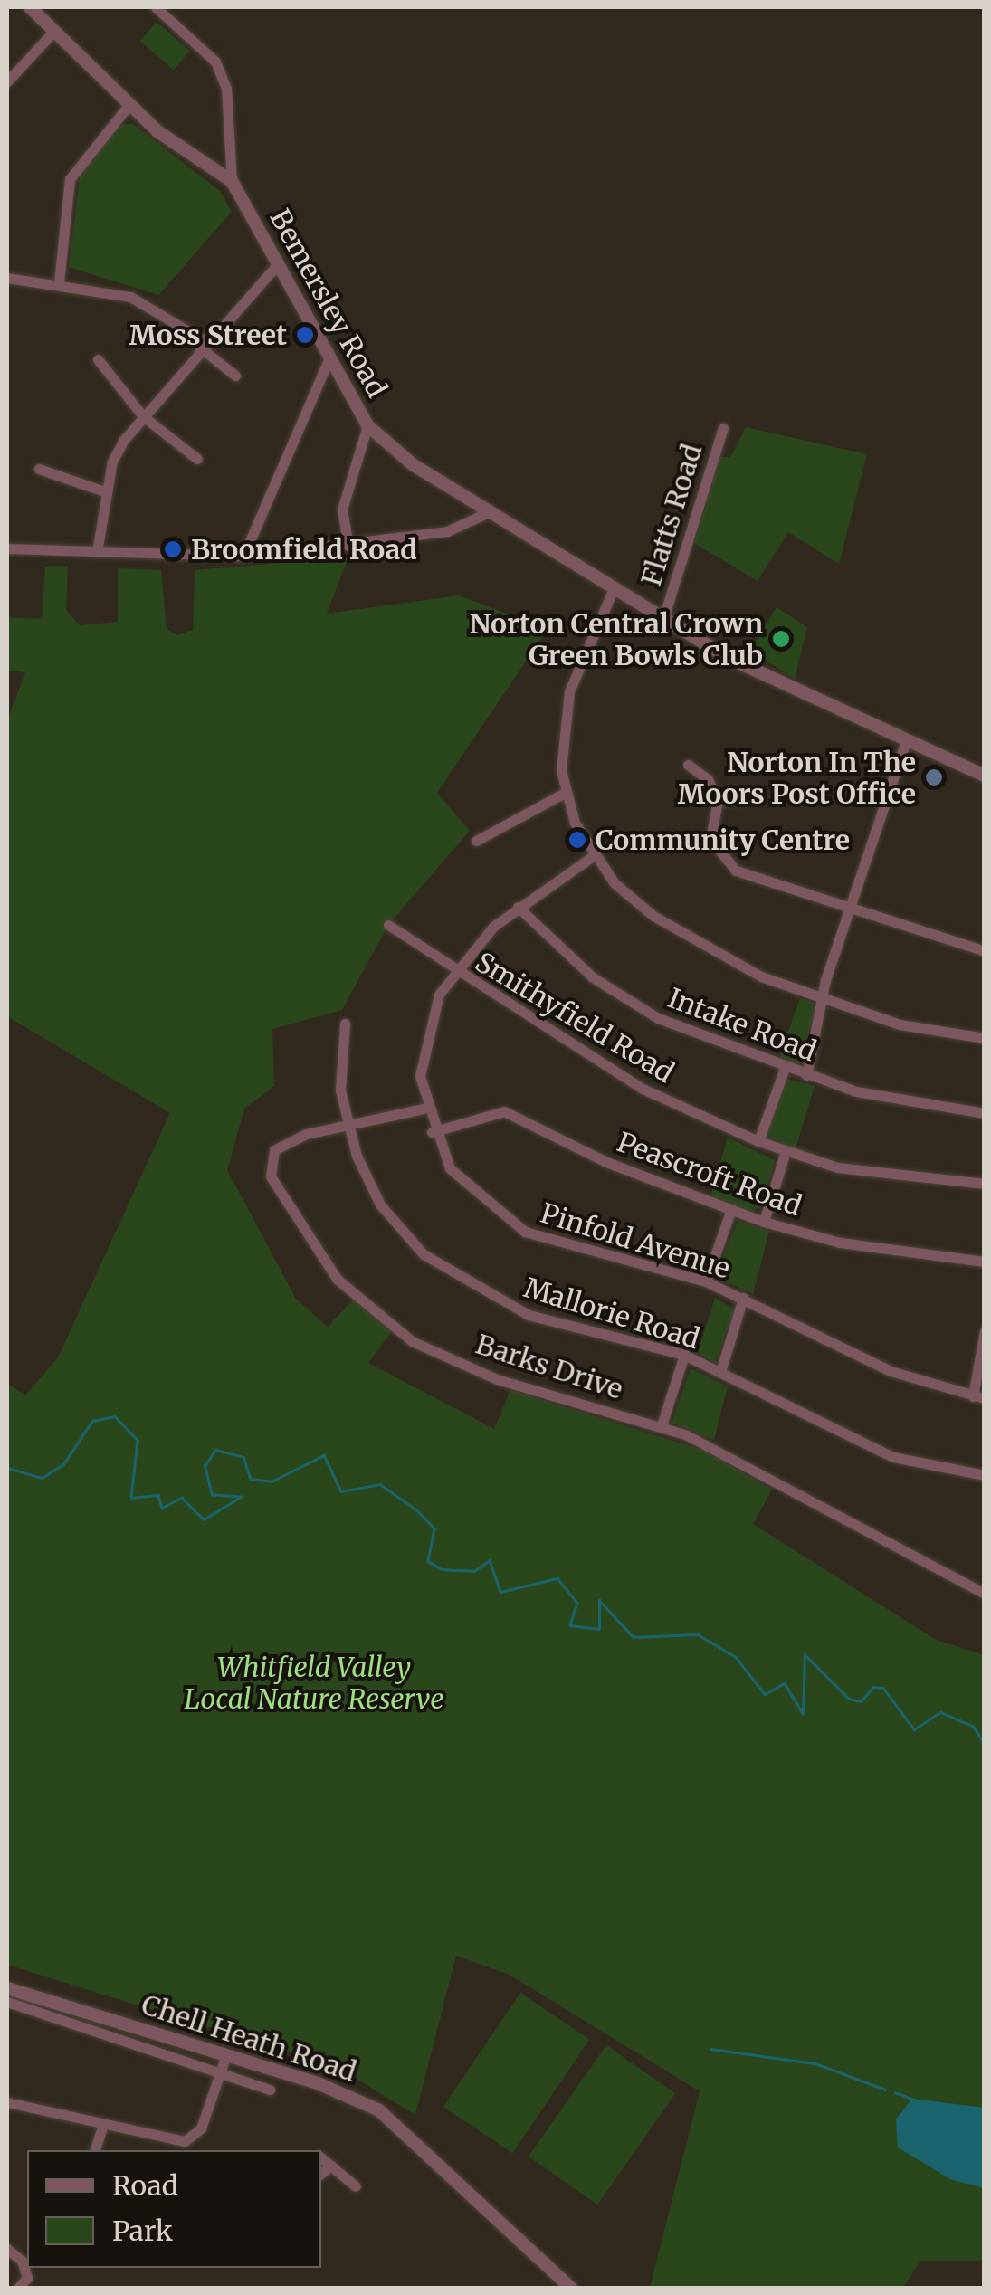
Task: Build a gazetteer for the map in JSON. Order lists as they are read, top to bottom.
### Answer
{
  "streets": {
    "street": [
      "Bemersley Road",
      "Flatts Road",
      "Smithyfield Road",
      "Intake Road",
      "Peascroft Road",
      "Pinfold Avenue",
      "Mallorie Road",
      "Barks Drive",
      "Chell Heath Road"
    ]
  },
  "crossings": [
    ["Bemersley Road", "Flatts Road"],
    ["Smithyfield Road", "Pinfold Avenue"],
    ["Intake Road", "Pinfold Avenue"],
    ["Peascroft Road", "Pinfold Avenue"],
    ["Pinfold Avenue", "Barks Drive"],
    ["Mallorie Road", "Barks Drive"]
  ],
  "parks": ["Whitfield Valley Local Nature Reserve"],
  "places": [
    "Moss Street",
    "Broomfield Road",
    "Norton Central Crown Green Bowls Club",
    "Norton In The Moors Post Office",
    "Community Centre"
  ],
  "legend": ["Road", "Park"]
}
